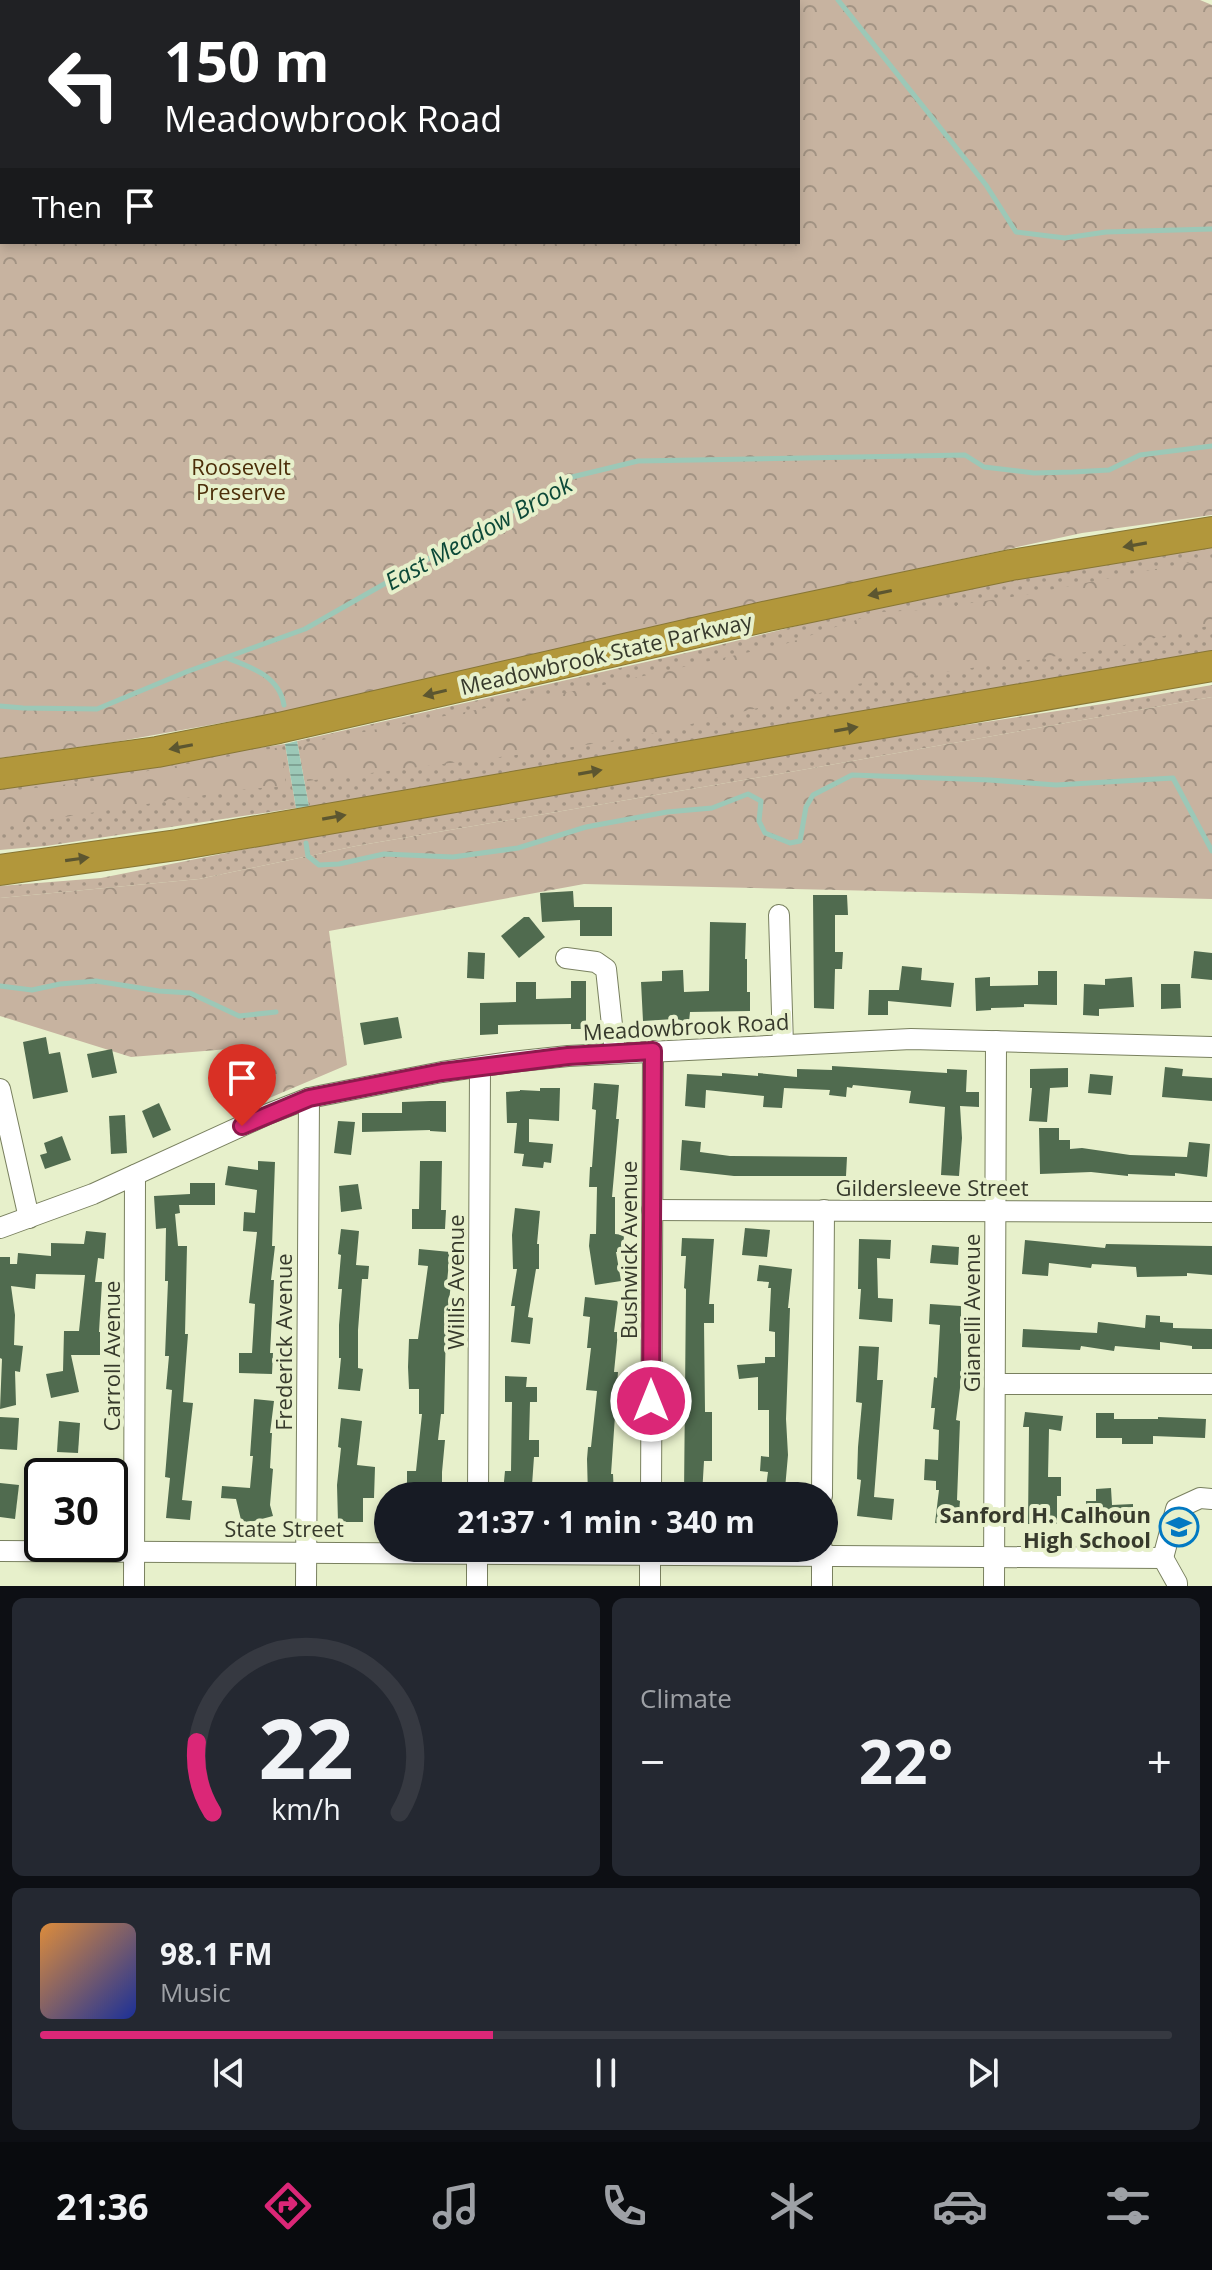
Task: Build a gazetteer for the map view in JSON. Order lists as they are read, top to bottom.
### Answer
{
  "streets": {
    "highway": ["Meadowbrook State Parkway"],
    "street": [
      "Meadowbrook Road",
      "Gildersleeve Street",
      "Bushwick Avenue",
      "Willis Avenue",
      "Gianelli Avenue",
      "Frederick Avenue",
      "Carroll Avenue",
      "State Street"
    ]
  },
  "crossings": [
    ["Meadowbrook Road", "Bushwick Avenue"],
    ["Meadowbrook Road", "Willis Avenue"],
    ["Meadowbrook Road", "Gianelli Avenue"],
    ["Meadowbrook Road", "Frederick Avenue"],
    ["Meadowbrook Road", "Carroll Avenue"],
    ["Gildersleeve Street", "Bushwick Avenue"],
    ["Gildersleeve Street", "Gianelli Avenue"],
    ["Gianelli Avenue", "State Street"],
    ["Frederick Avenue", "State Street"],
    ["Carroll Avenue", "State Street"]
  ],
  "water": ["East Meadow Brook"],
  "parks": ["Roosevelt Preserve"],
  "places": {
    "school or university": ["Sanford H. Calhoun High School"]
  },
  "page": {
    "turn": ["150 m", "Meadowbrook Road"],
    "then": "Then",
    "limit": "30",
    "trip": "21:37 · 1 min · 340 m",
    "tile": "Climate",
    "heat": ["−", "22°", "+"],
    "song": ["98.1 FM", "Music"],
    "tabs": "21:36",
    "gauge": ["22", "km/h"]
  }
}
